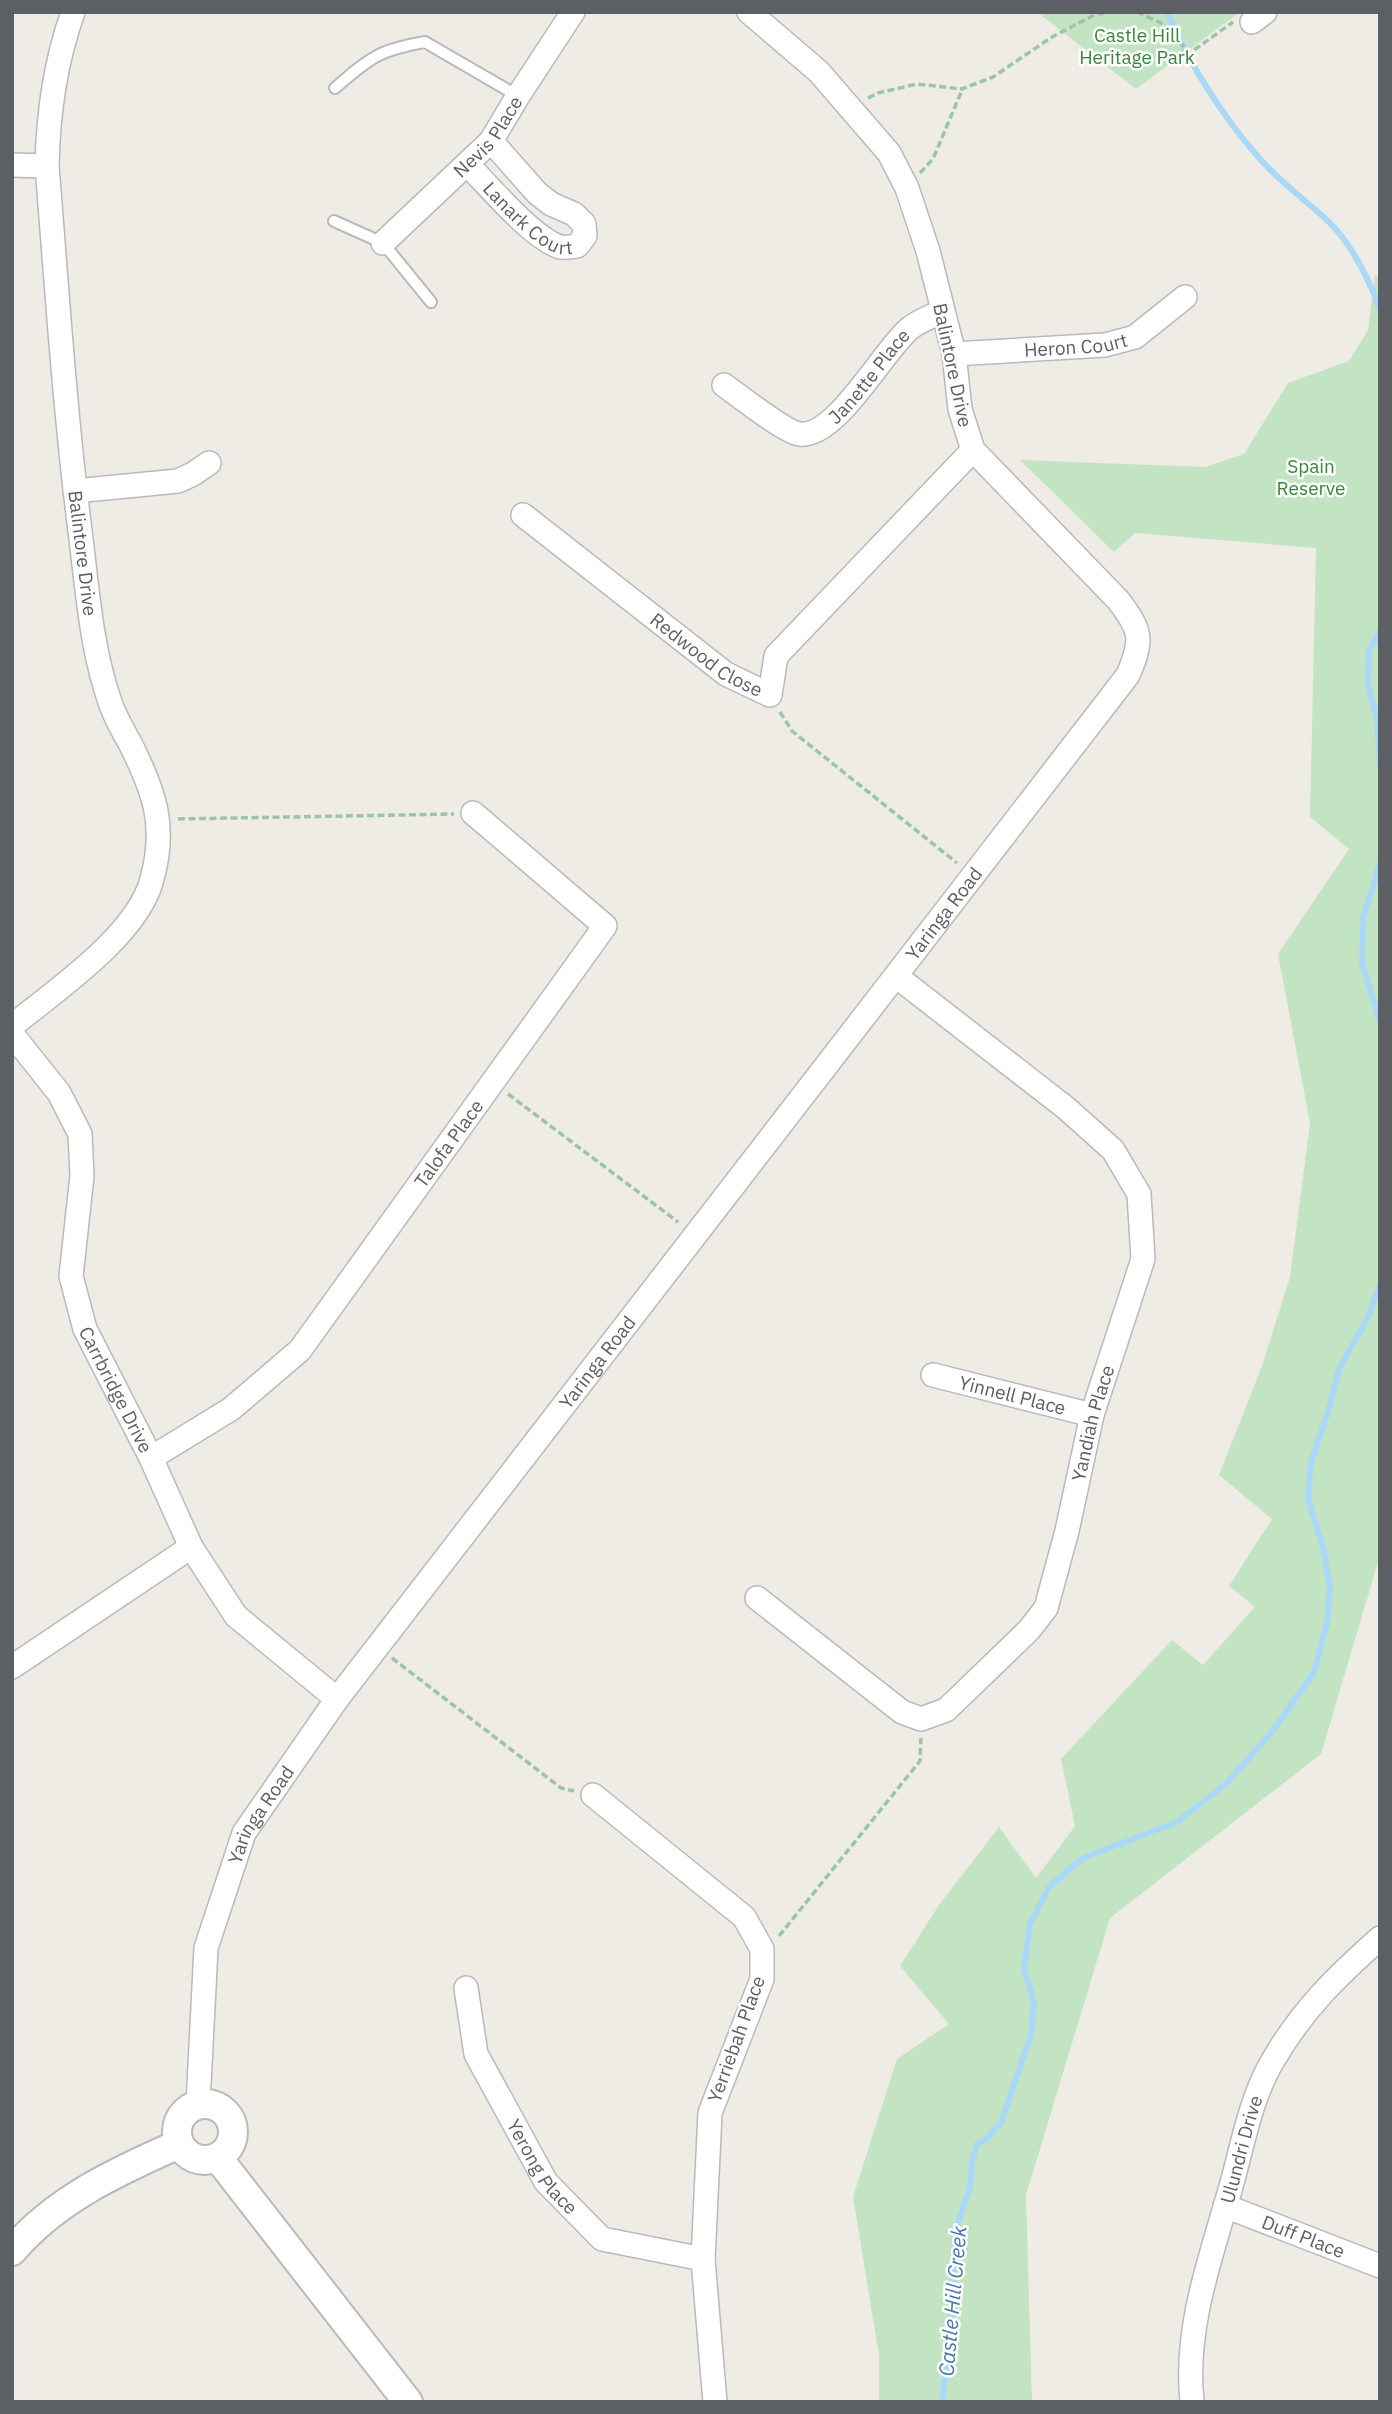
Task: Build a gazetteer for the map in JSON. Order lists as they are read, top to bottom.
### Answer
{
  "streets": {
    "street": [
      "Nevis Place",
      "Lanark Court",
      "Heron Court",
      "Balintore Drive",
      "Janette Place",
      "Redwood Close",
      "Yaringa Road",
      "Talofa Place",
      "Carrbridge Drive",
      "Yinnell Place",
      "Yandiah Place",
      "Yerriebah Place",
      "Ulundri Drive",
      "Yerong Place",
      "Duff Place"
    ]
  },
  "crossings": [
    ["Nevis Place", "Lanark Court"],
    ["Heron Court", "Balintore Drive"],
    ["Balintore Drive", "Janette Place"],
    ["Balintore Drive", "Redwood Close"],
    ["Balintore Drive", "Yaringa Road"],
    ["Yaringa Road", "Carrbridge Drive"],
    ["Yaringa Road", "Yandiah Place"],
    ["Talofa Place", "Carrbridge Drive"],
    ["Yinnell Place", "Yandiah Place"],
    ["Yerriebah Place", "Yerong Place"],
    ["Ulundri Drive", "Duff Place"]
  ],
  "water": ["Castle Hill Creek"],
  "parks": ["Castle Hill Heritage Park", "Spain Reserve"]
}
